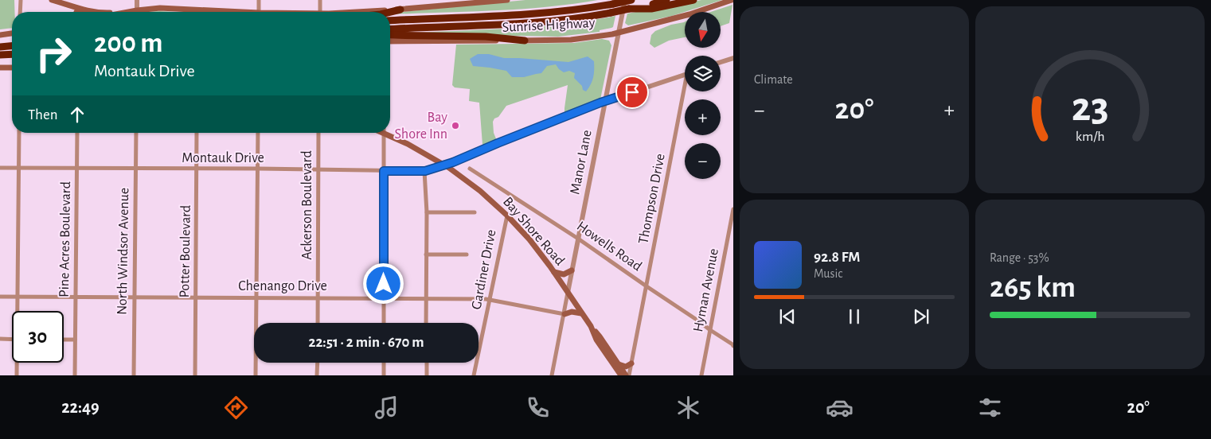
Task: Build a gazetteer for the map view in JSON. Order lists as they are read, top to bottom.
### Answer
{
  "streets": {
    "highway": ["Sunrise Highway"],
    "main road": ["Bay Shore Road"],
    "street": [
      "Montauk Drive",
      "Manor Lane",
      "Thompson Drive",
      "Ackerson Boulevard",
      "Pine Acres Boulevard",
      "Howells Road",
      "North Windsor Avenue",
      "Potter Boulevard",
      "Gardiner Drive",
      "Chenango Drive",
      "Hyman Avenue"
    ]
  },
  "crossings": [
    ["Sunrise Highway", "Manor Lane"],
    ["Montauk Drive", "Ackerson Boulevard"],
    ["Montauk Drive", "Bay Shore Road"],
    ["Montauk Drive", "Pine Acres Boulevard"],
    ["Montauk Drive", "North Windsor Avenue"],
    ["Montauk Drive", "Potter Boulevard"],
    ["Manor Lane", "Bay Shore Road"],
    ["Manor Lane", "Howells Road"],
    ["Manor Lane", "Chenango Drive"],
    ["Thompson Drive", "Howells Road"],
    ["Ackerson Boulevard", "Chenango Drive"],
    ["Bay Shore Road", "Gardiner Drive"],
    ["Pine Acres Boulevard", "Chenango Drive"],
    ["Howells Road", "Hyman Avenue"],
    ["North Windsor Avenue", "Chenango Drive"],
    ["Potter Boulevard", "Chenango Drive"],
    ["Gardiner Drive", "Chenango Drive"]
  ],
  "places": ["Bay Shore Inn"],
  "north": "bottom",
  "page": {
    "tile": [
      "Climate",
      ["Range · 53%", "265 km"]
    ],
    "map_buttons": ["+", "−"],
    "turn": ["200 m", "Montauk Drive"],
    "heat": ["−", "20°", "+"],
    "then": "Then",
    "song": ["92.8 FM", "Music"],
    "limit": "30",
    "trip": "22:51 · 2 min · 670 m",
    "tabs": ["22:49", "20°"],
    "gauge": ["23", "km/h"]
  }
}
